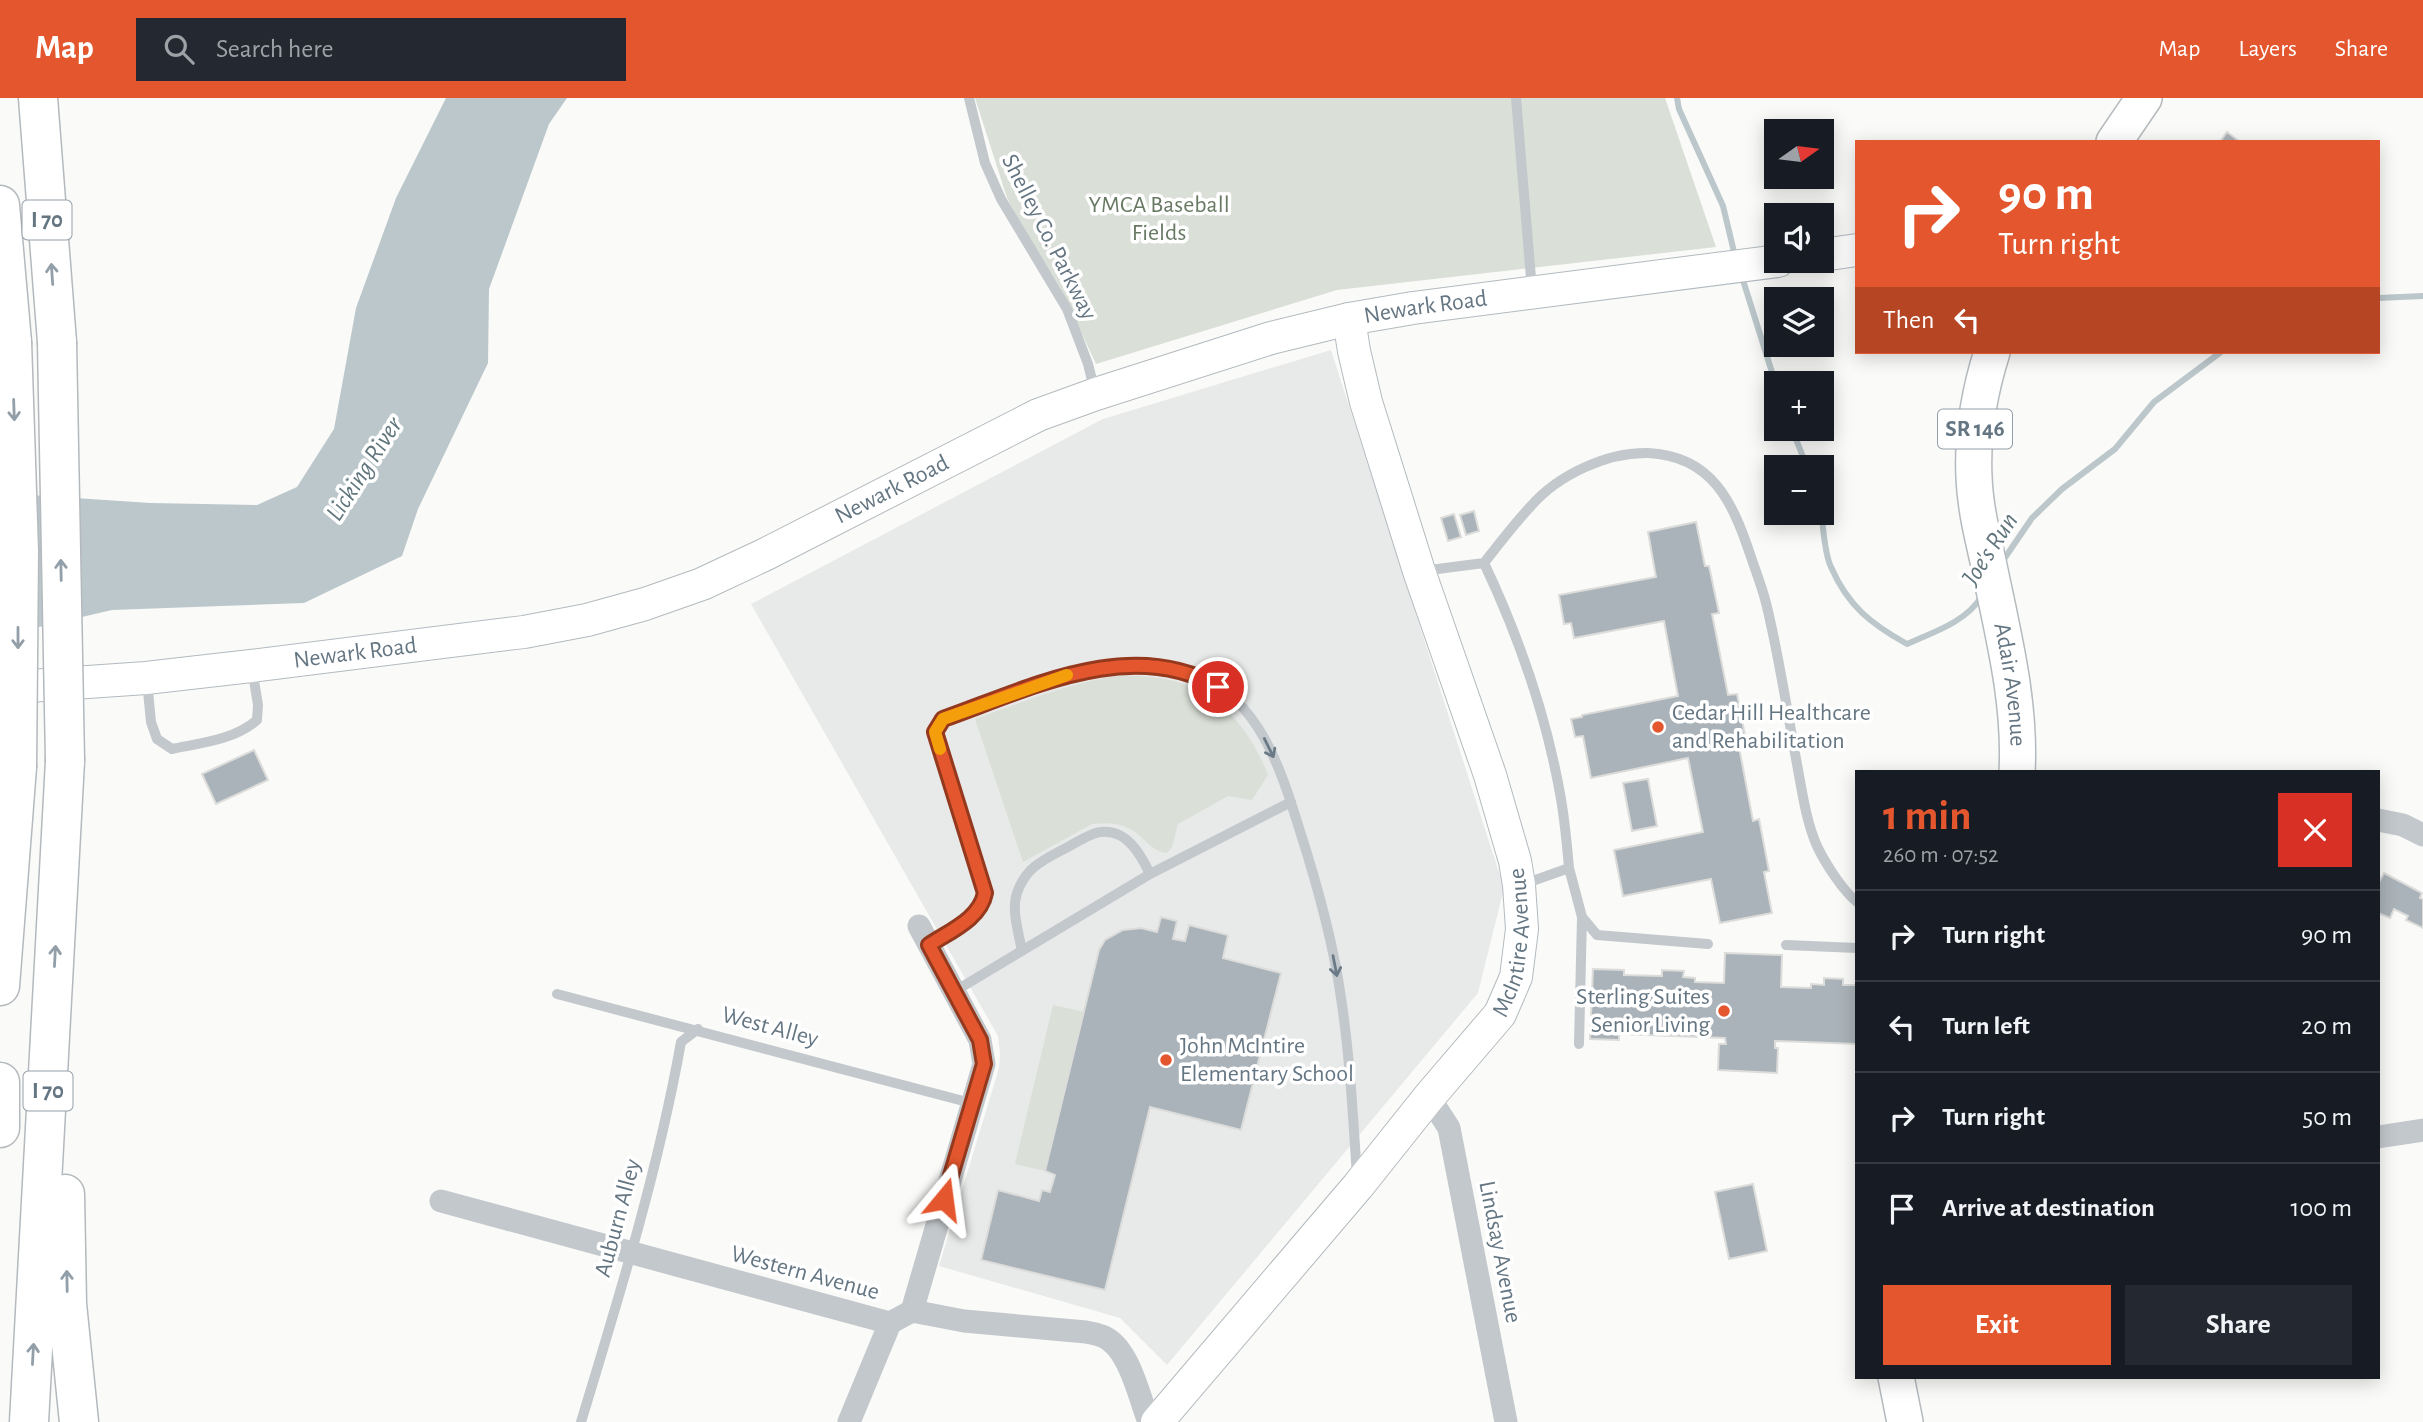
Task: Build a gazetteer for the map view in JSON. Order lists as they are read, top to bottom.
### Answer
{
  "streets": {
    "highway": ["I 70"],
    "main road": ["SR 146", "Adair Avenue"],
    "street": [
      "Newark Road",
      "McIntire Avenue",
      "Lindsay Avenue",
      "Western Avenue"
    ],
    "lane": ["Shelley Co. Parkway", "West Alley", "Auburn Alley"]
  },
  "crossings": [
    ["Shelley Co. Parkway", "Newark Road"],
    ["Newark Road", "McIntire Avenue"],
    ["McIntire Avenue", "Lindsay Avenue"],
    ["West Alley", "Auburn Alley"],
    ["Auburn Alley", "Western Avenue"]
  ],
  "water": ["Licking River", "Joe's Run"],
  "parks": ["YMCA Baseball Fields"],
  "places": ["Cedar Hill Healthcare and Rehabilitation", "Sterling Suites Senior Living", "John McIntire Elementary School"],
  "north": "right",
  "page": {
    "header": "Map",
    "search": "Search here",
    "nav": ["Map", "Layers", "Share"],
    "map_buttons": ["+", "−"],
    "turn": ["90 m", "Turn right"],
    "then": "Then",
    "heading": ["1 min", "260 m · 07:52"],
    "list": [
      {
        "name": "Turn right",
        "value": "90 m"
      },
      {
        "name": "Turn left",
        "value": "20 m"
      },
      {
        "name": "Turn right",
        "value": "50 m"
      },
      {
        "name": "Arrive at destination",
        "value": "100 m"
      }
    ],
    "buttons": ["Exit", "Share"]
  }
}
